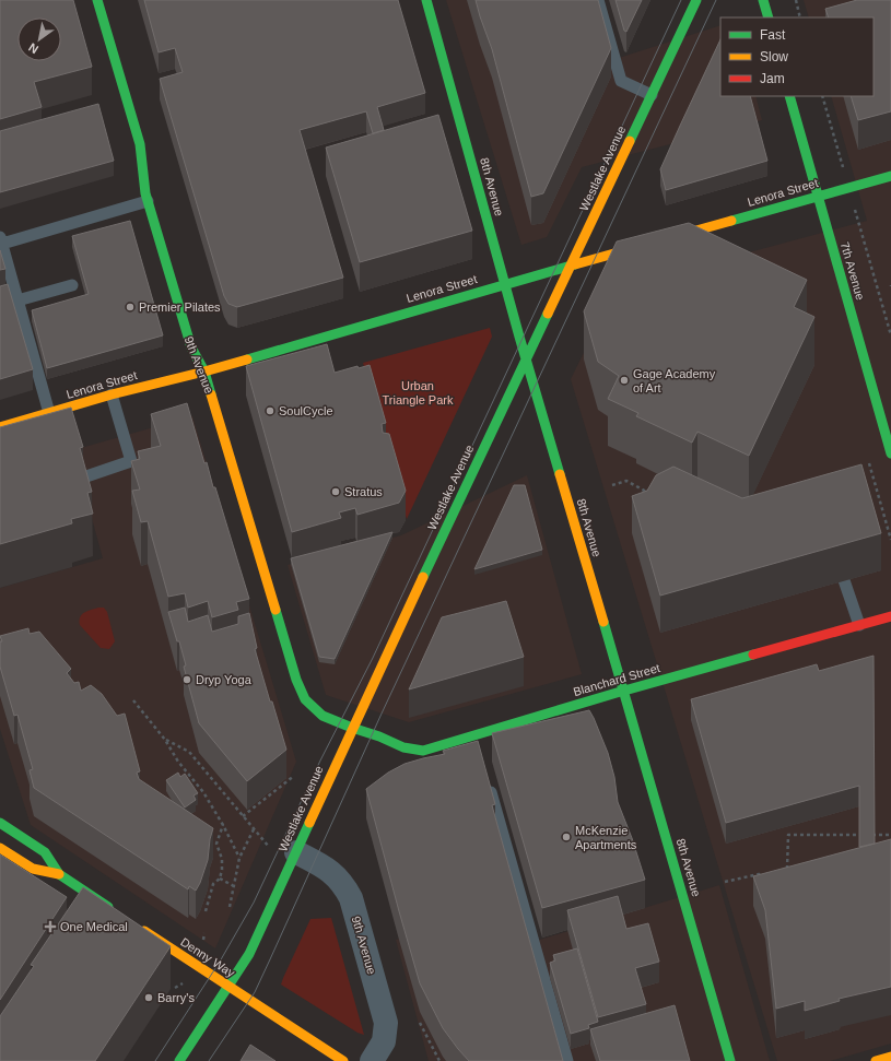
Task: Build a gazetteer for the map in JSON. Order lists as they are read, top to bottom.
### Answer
{
  "streets": {
    "main road": [
      "Westlake Avenue",
      "8th Avenue",
      "Lenora Street",
      "7th Avenue",
      "9th Avenue",
      "Blanchard Street",
      "Denny Way"
    ]
  },
  "crossings": [
    ["Westlake Avenue", "8th Avenue"],
    ["Westlake Avenue", "Lenora Street"],
    ["Westlake Avenue", "9th Avenue"],
    ["Westlake Avenue", "Blanchard Street"],
    ["Westlake Avenue", "Denny Way"],
    ["8th Avenue", "Lenora Street"],
    ["8th Avenue", "Blanchard Street"],
    ["Lenora Street", "7th Avenue"],
    ["Lenora Street", "9th Avenue"],
    ["9th Avenue", "Blanchard Street"]
  ],
  "parks": ["Urban Triangle Park"],
  "places": {
    "other": [
      "Premier Pilates",
      "Gage Academy of Art",
      "SoulCycle",
      "Stratus",
      "Dryp Yoga",
      "McKenzie Apartments",
      "Barry's"
    ],
    "health": ["One Medical"]
  },
  "legend": ["Fast", "Slow", "Jam"],
  "north": "bottom left"
}
